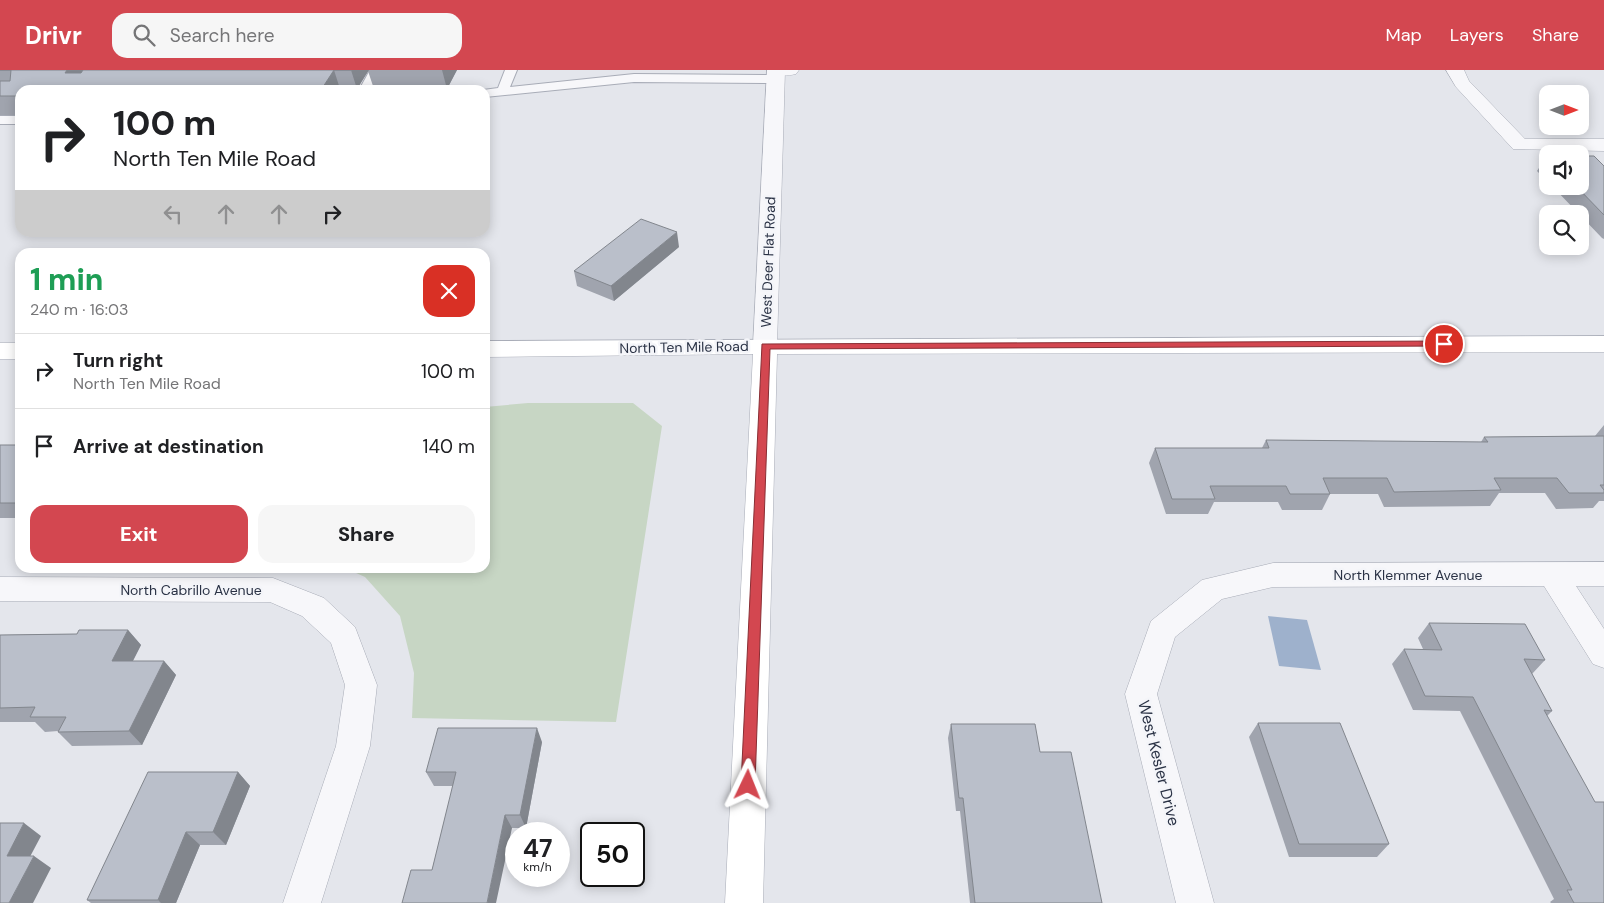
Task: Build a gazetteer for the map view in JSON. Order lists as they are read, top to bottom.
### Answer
{
  "streets": {
    "main road": ["West Deer Flat Road", "North Ten Mile Road"],
    "street": ["North Klemmer Avenue", "North Cabrillo Avenue", "West Kesler Drive"]
  },
  "crossings": [
    ["West Deer Flat Road", "North Ten Mile Road"],
    ["North Klemmer Avenue", "West Kesler Drive"]
  ],
  "north": "right",
  "page": {
    "header": "Drivr",
    "search": "Search here",
    "nav": ["Map", "Layers", "Share"],
    "turn": ["100 m", "North Ten Mile Road"],
    "heading": ["1 min", "240 m · 16:03"],
    "list": [
      {
        "name": "Turn right",
        "note": "North Ten Mile Road",
        "value": "100 m"
      },
      {
        "name": "Arrive at destination",
        "value": "140 m"
      }
    ],
    "buttons": ["Exit", "Share"],
    "speed": "47 km/h",
    "limit": "50"
  }
}
